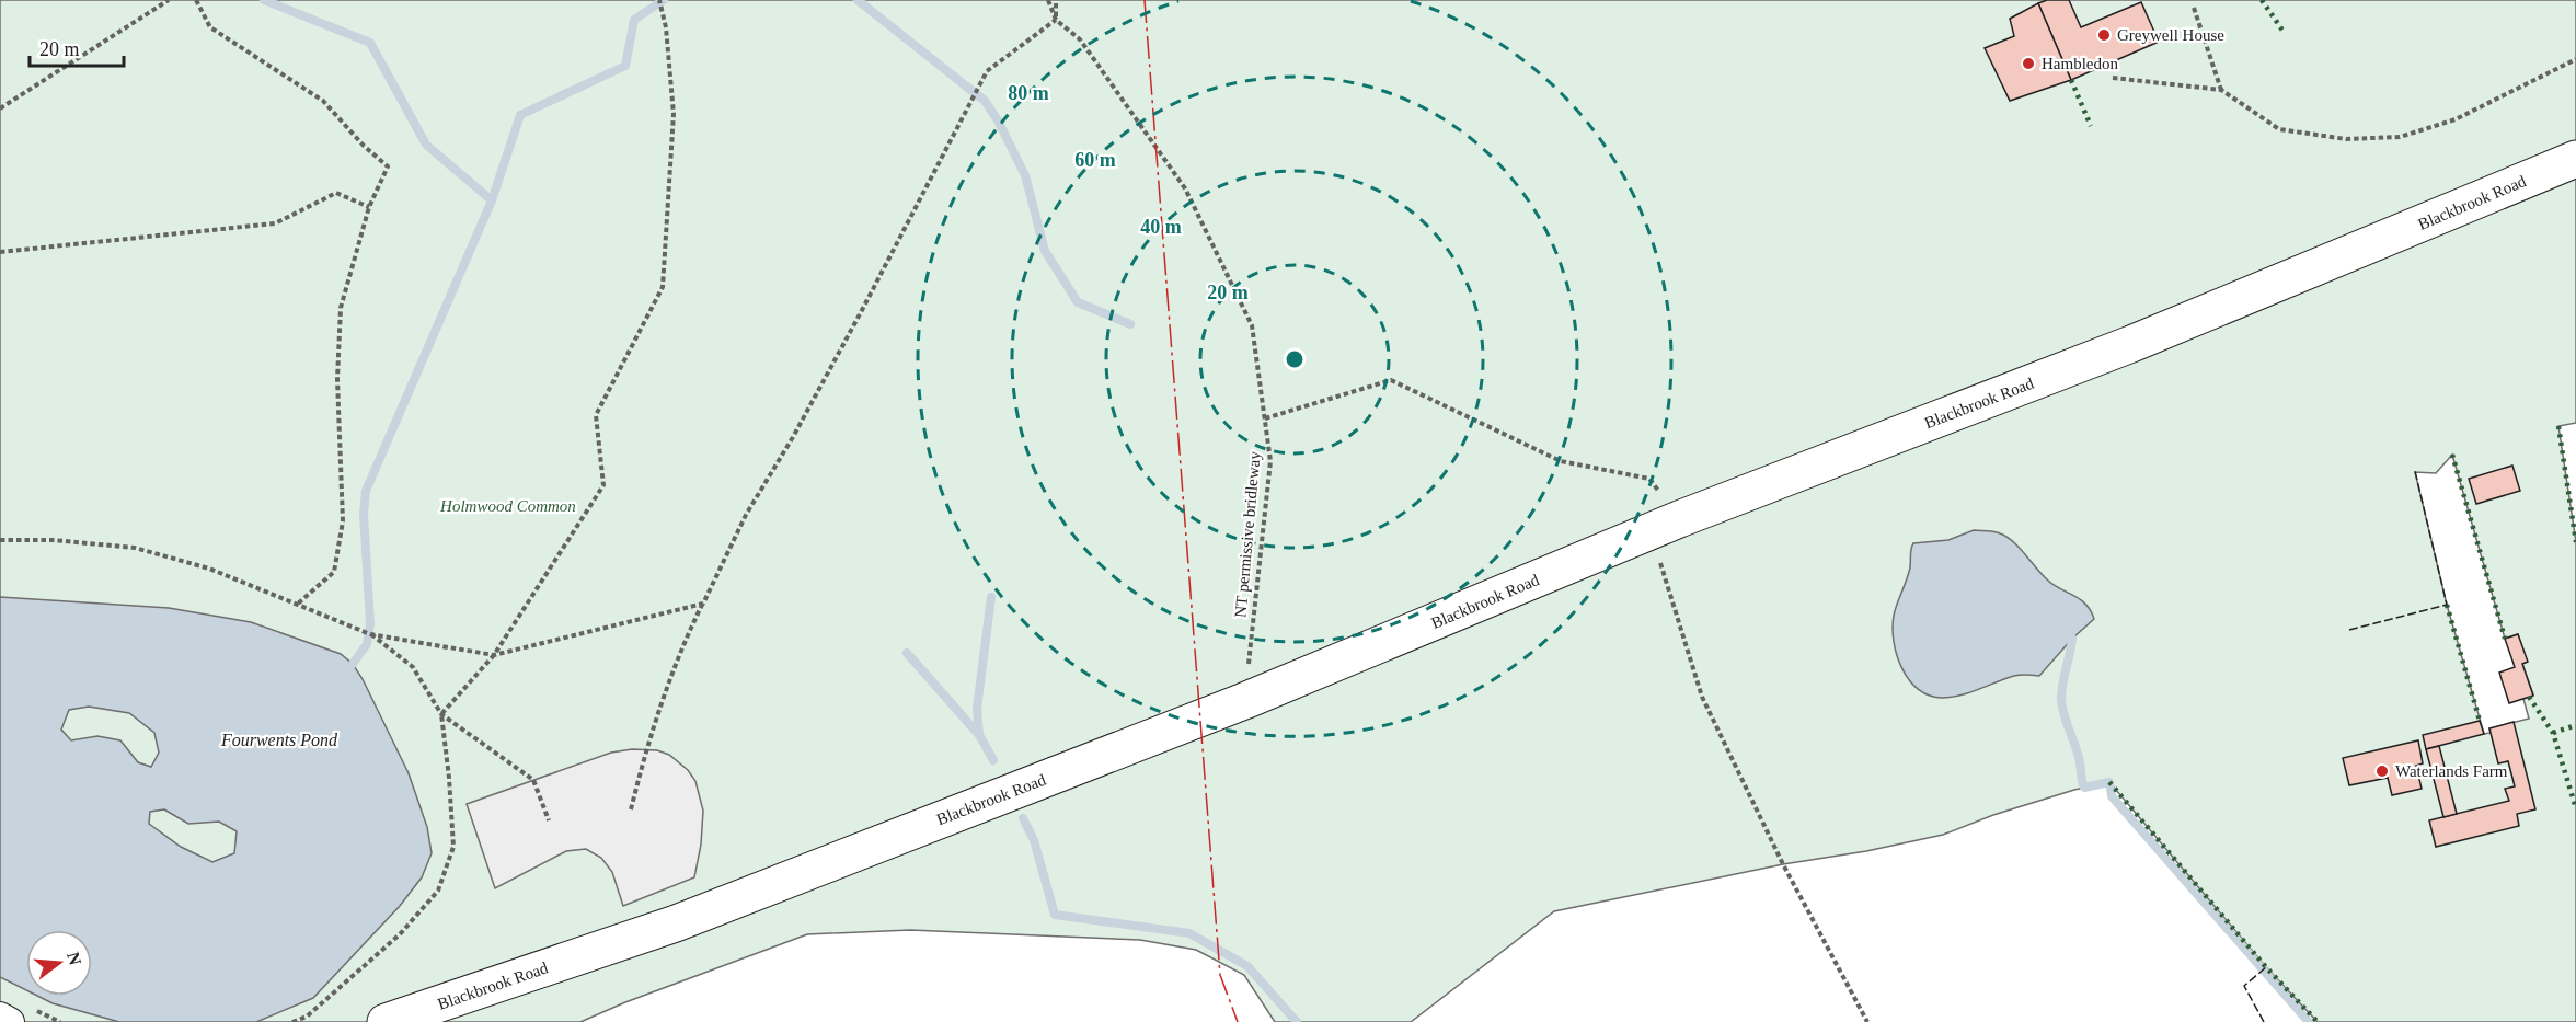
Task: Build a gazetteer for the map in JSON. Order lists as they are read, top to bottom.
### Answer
{
  "streets": {
    "street": ["Blackbrook Road"],
    "path": ["NT permissive bridleway"]
  },
  "crossings": [
    ["Blackbrook Road", "NT permissive bridleway"]
  ],
  "water": ["Fourwents Pond"],
  "parks": ["Holmwood Common"],
  "places": ["Greywell House", "Hambledon", "Waterlands Farm"],
  "scale_bar": "20 m",
  "north": "right",
  "rings": [
    "80 m",
    "60 m",
    "40 m",
    "20 m"
  ]
}
